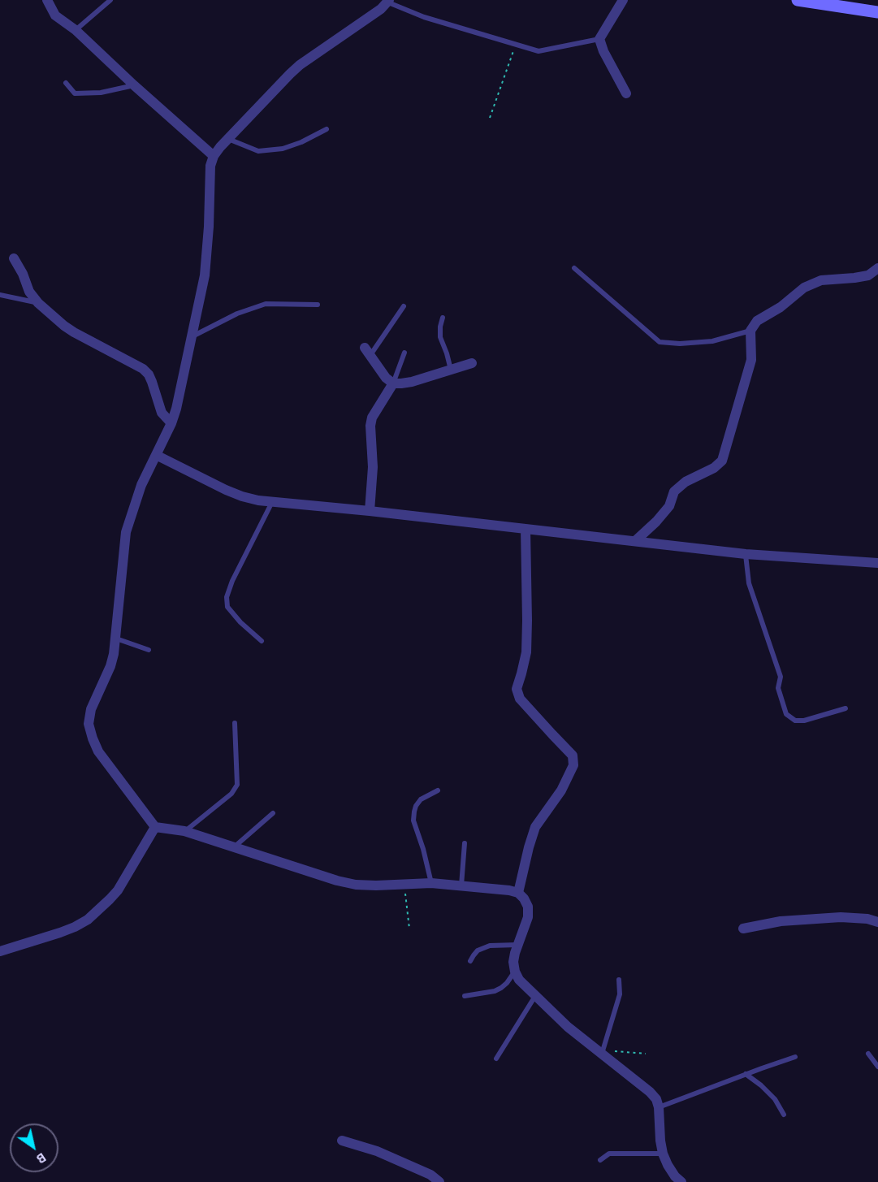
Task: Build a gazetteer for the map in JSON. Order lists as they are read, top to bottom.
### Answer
{
  "north": "bottom right"
}
